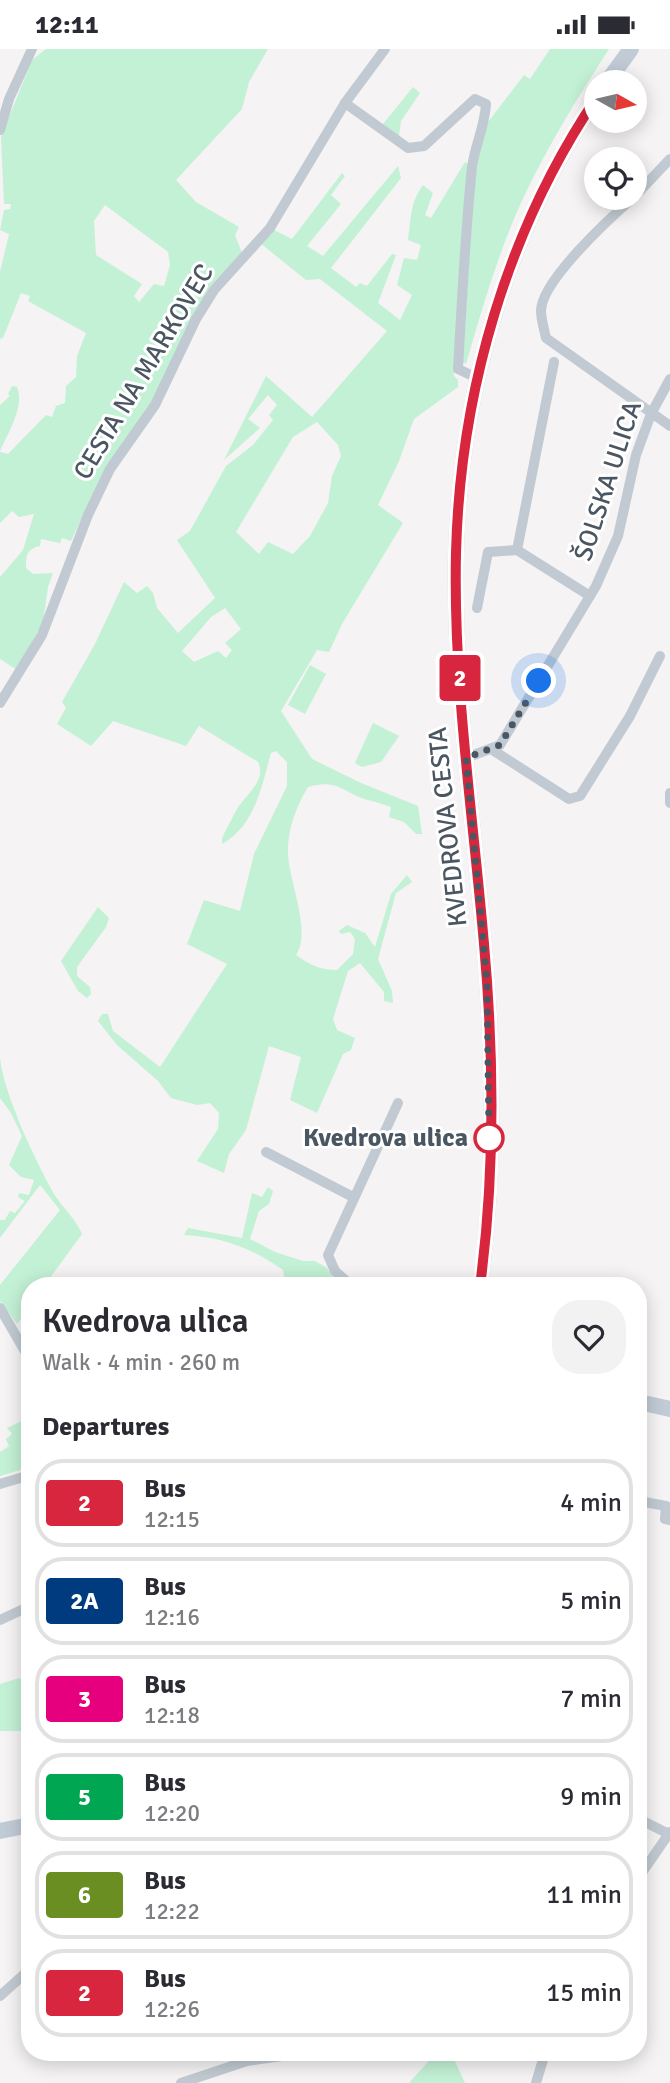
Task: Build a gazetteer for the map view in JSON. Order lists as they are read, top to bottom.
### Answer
{
  "streets": {
    "street": ["CESTA NA MARKOVEC", "ŠOLSKA ULICA", "KVEDROVA CESTA"]
  },
  "crossings": [
    ["ŠOLSKA ULICA", "KVEDROVA CESTA"]
  ],
  "places": ["Kvedrova ulica"],
  "lines": ["bus line 2"],
  "north": "right",
  "page": {
    "status": "12:11",
    "on_map": "2",
    "heading": [
      ["Kvedrova ulica", "Walk · 4 min · 260 m"],
      "Departures"
    ],
    "list": [
      {
        "mark": "2",
        "name": "Bus",
        "note": "12:15",
        "value": "4 min"
      },
      {
        "mark": "2A",
        "name": "Bus",
        "note": "12:16",
        "value": "5 min"
      },
      {
        "mark": "3",
        "name": "Bus",
        "note": "12:18",
        "value": "7 min"
      },
      {
        "mark": "5",
        "name": "Bus",
        "note": "12:20",
        "value": "9 min"
      },
      {
        "mark": "6",
        "name": "Bus",
        "note": "12:22",
        "value": "11 min"
      },
      {
        "mark": "2",
        "name": "Bus",
        "note": "12:26",
        "value": "15 min"
      }
    ]
  }
}
